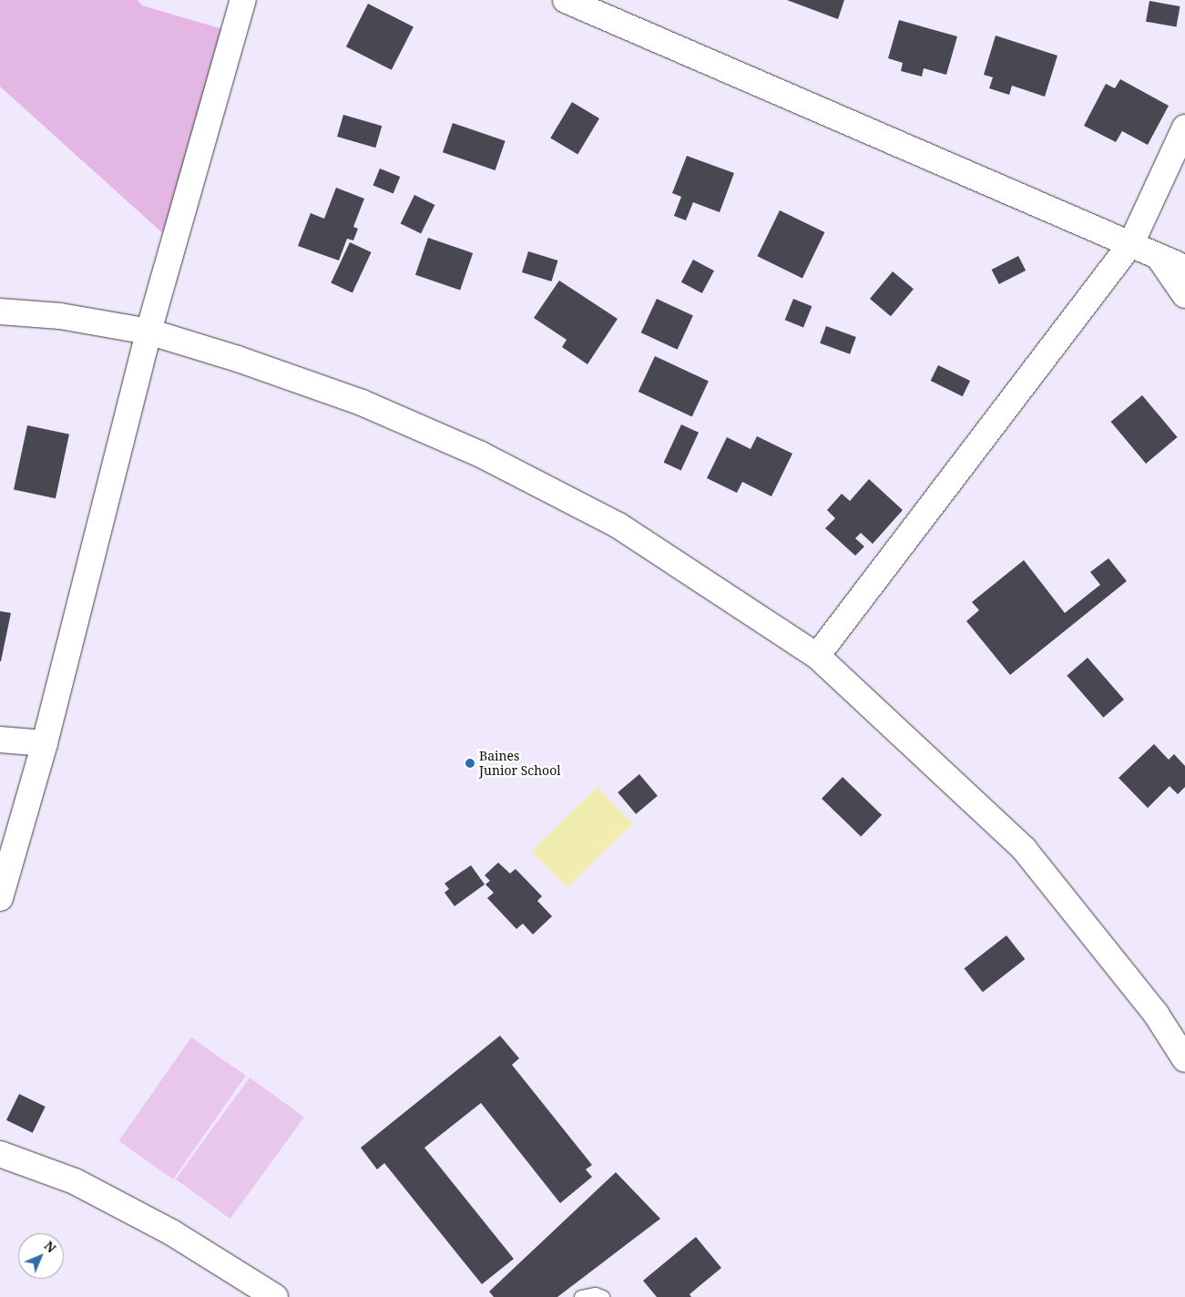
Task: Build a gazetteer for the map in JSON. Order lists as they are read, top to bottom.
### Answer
{
  "places": ["Baines Junior School"],
  "north": "top right"
}
